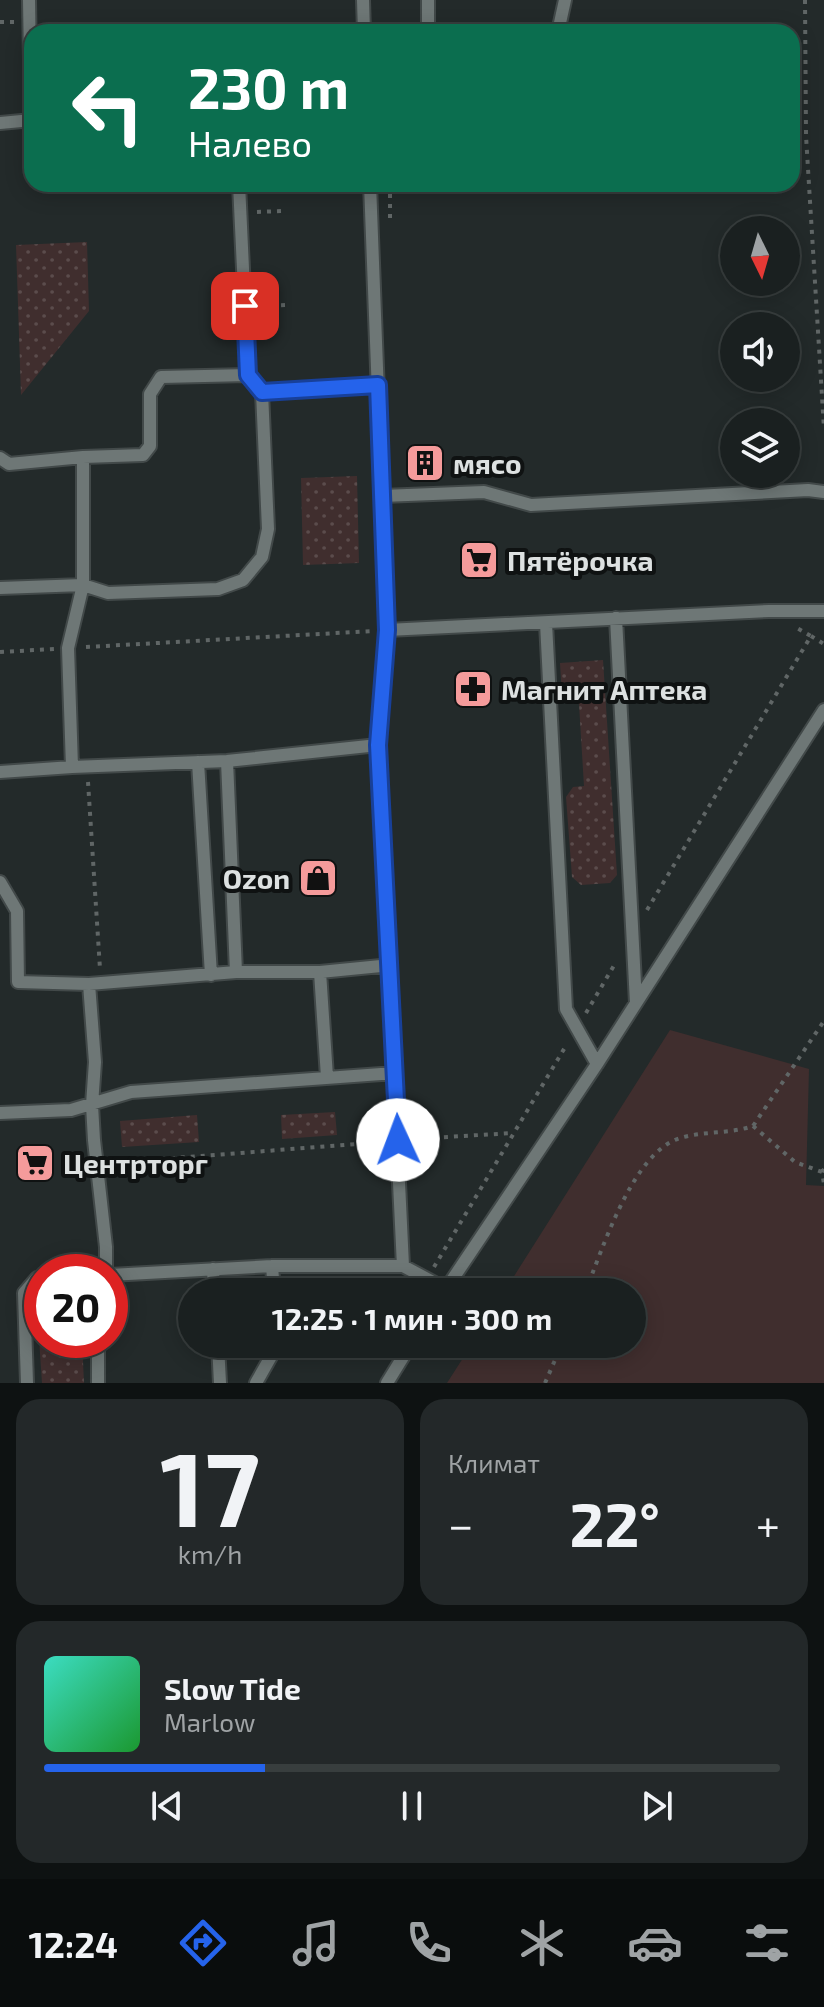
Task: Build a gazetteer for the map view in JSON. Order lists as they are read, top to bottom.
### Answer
{
  "places": {
    "building": ["мясо"],
    "supermarket": ["Пятёрочка", "Центрторг"],
    "pharmacy": ["Магнит Аптека"],
    "shop": ["Ozon"]
  },
  "north": "bottom",
  "page": {
    "turn": ["230 m", "Налево"],
    "limit": "20",
    "trip": "12:25 · 1 мин · 300 m",
    "tile": [
      ["17", "km/h"],
      "Климат"
    ],
    "heat": ["−", "22°", "+"],
    "song": ["Slow Tide", "Marlow"],
    "tabs": "12:24"
  }
}
